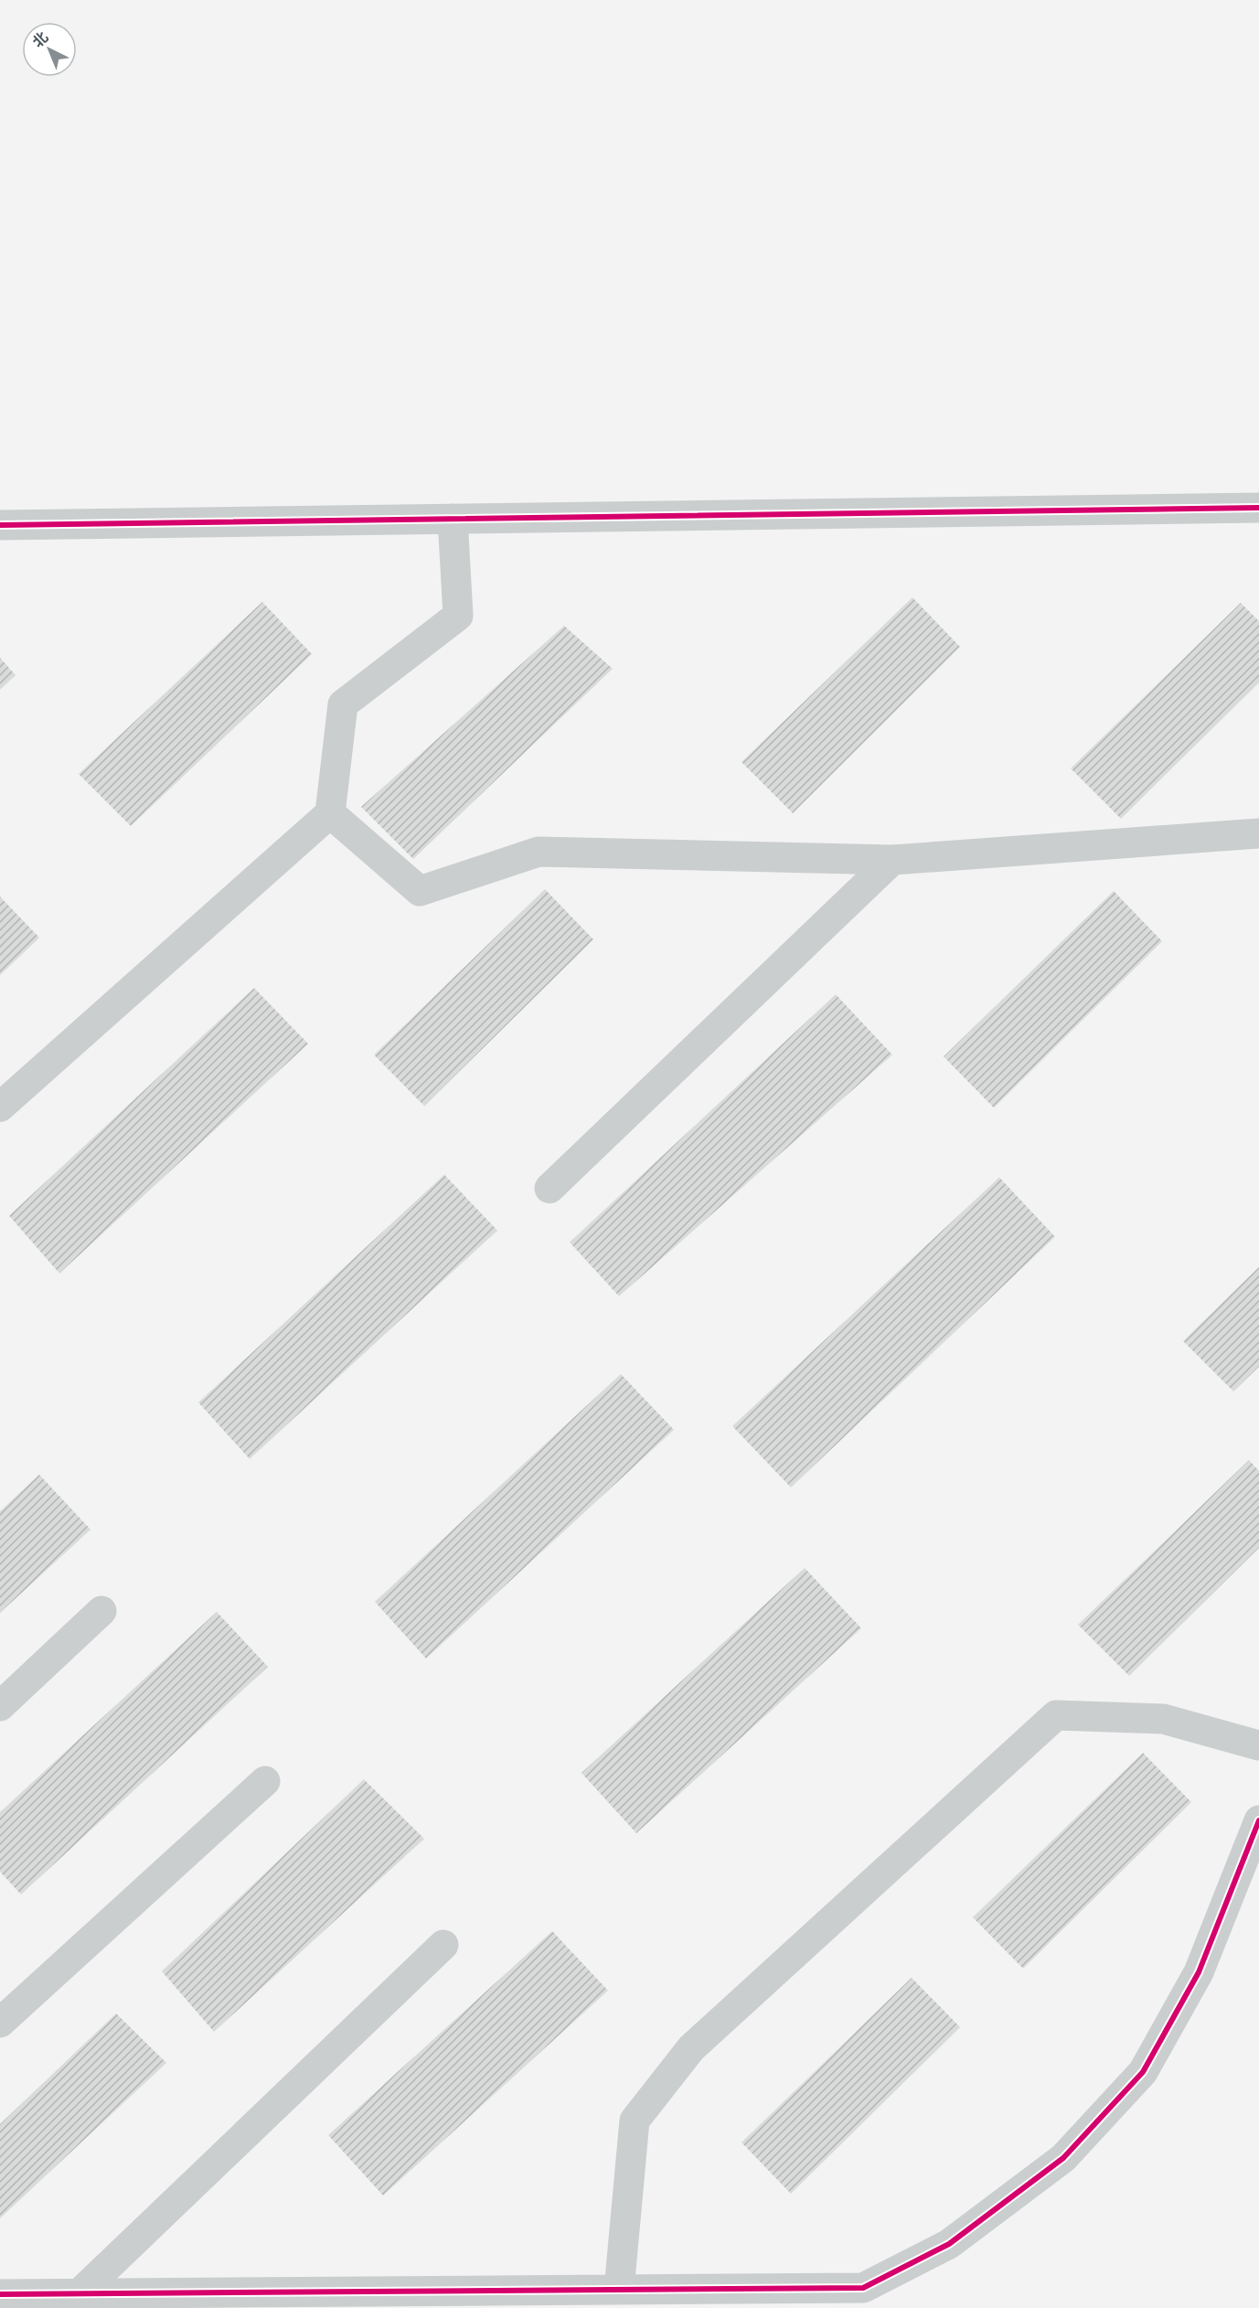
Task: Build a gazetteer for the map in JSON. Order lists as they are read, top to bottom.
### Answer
{
  "north": "top left"
}
